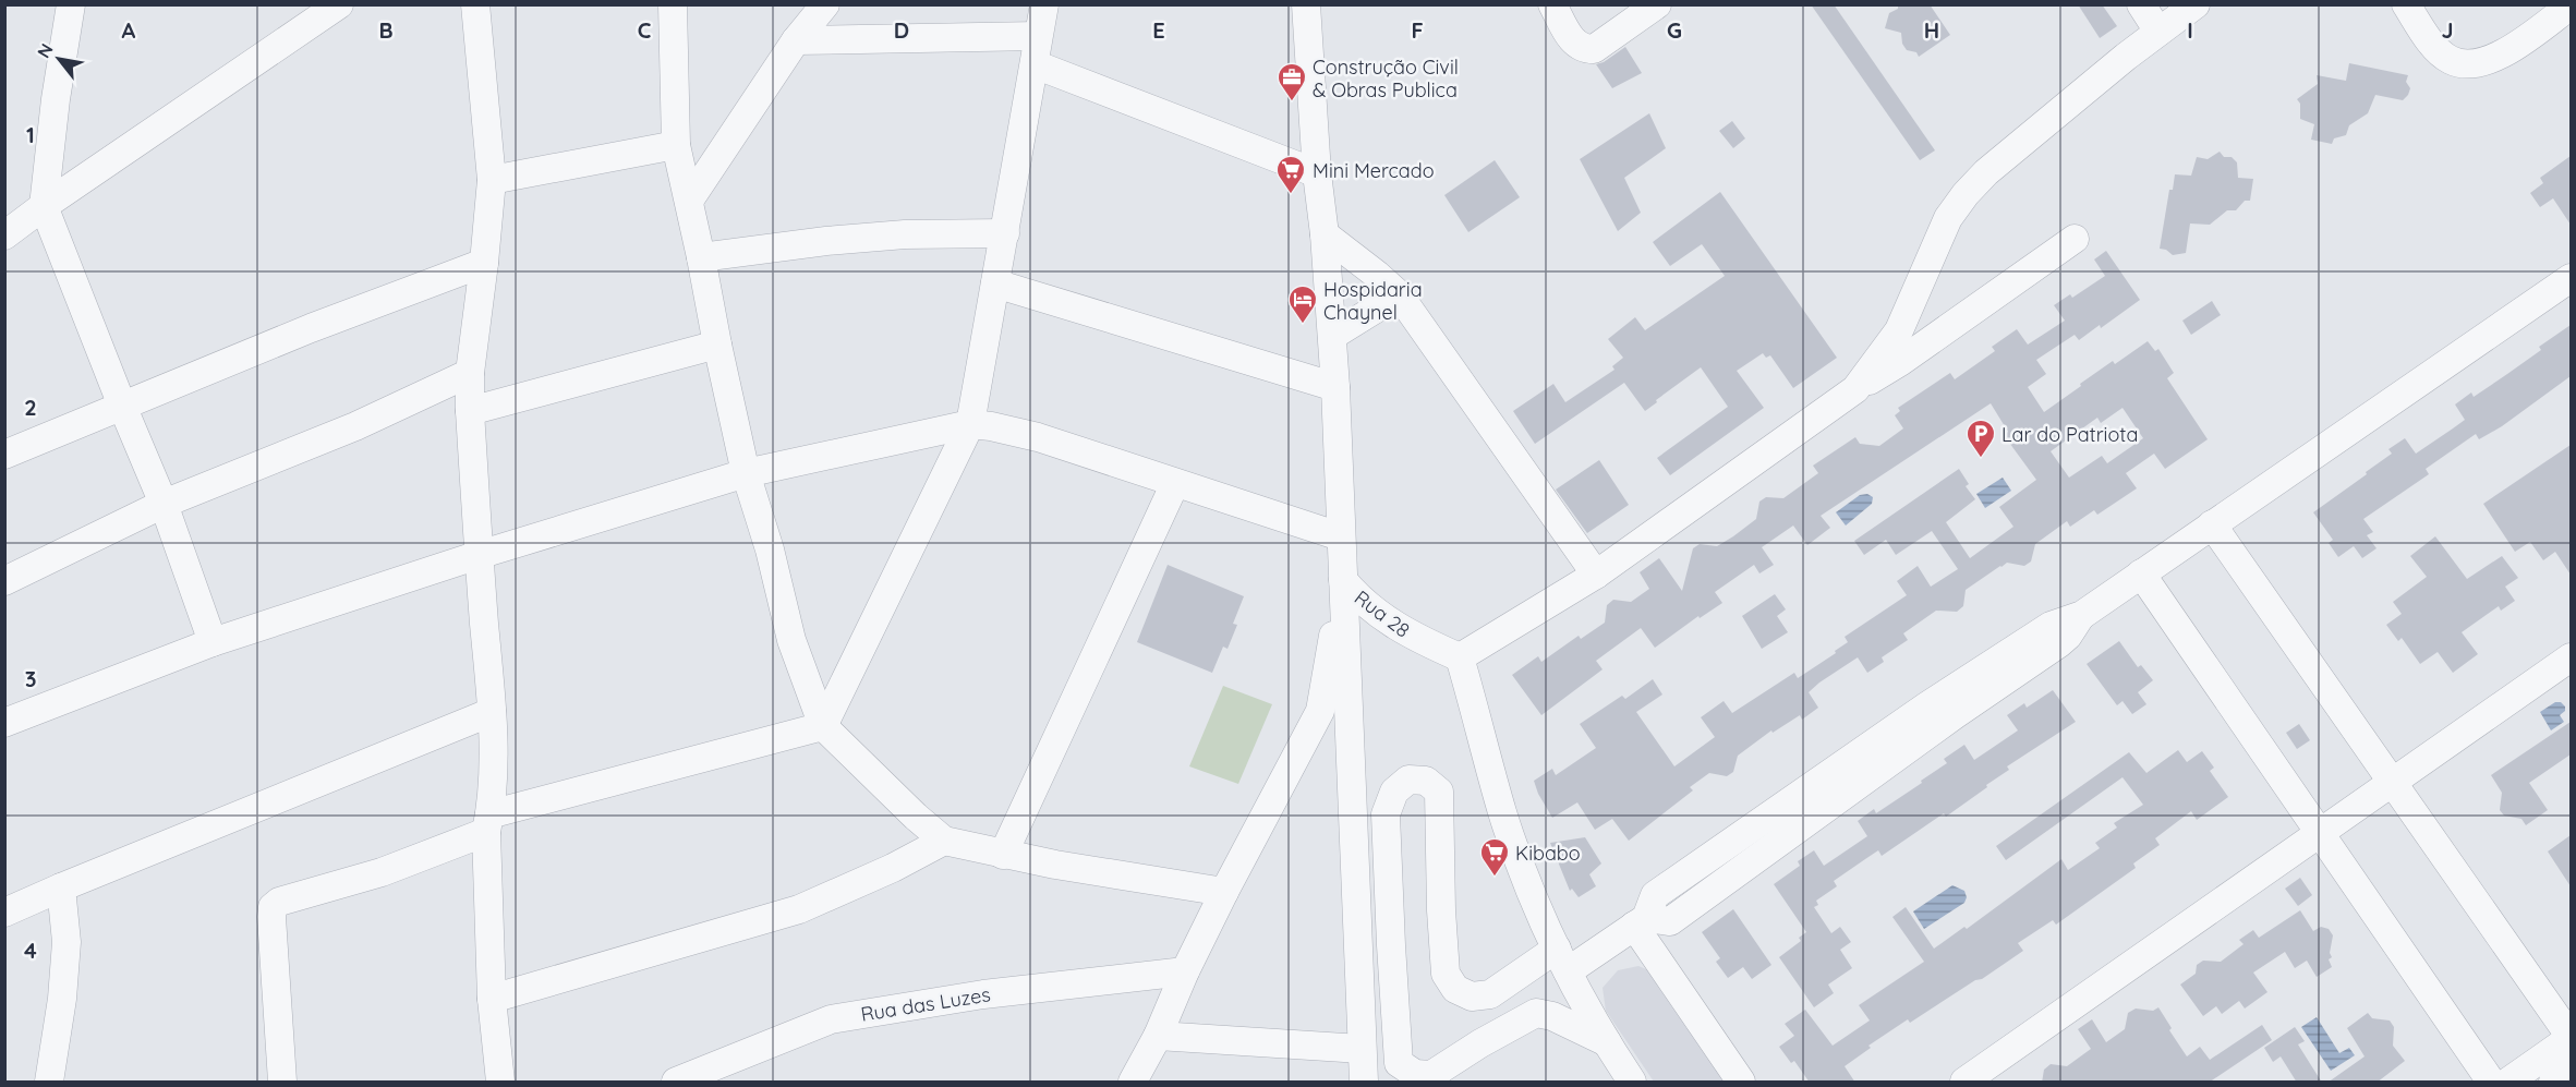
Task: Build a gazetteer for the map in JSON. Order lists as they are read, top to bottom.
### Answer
{
  "streets": {
    "street": ["Rua 28", "Rua das Luzes"]
  },
  "places": {
    "office": ["Construção Civil & Obras Publica"],
    "supermarket": ["Mini Mercado", "Kibabo"],
    "hotel": ["Hospidaria Chaynel"],
    "parking": ["Lar do Patriota"]
  },
  "north": "top left",
  "grid": {
    "columns": [
      "A",
      "B",
      "C",
      "D",
      "E",
      "F",
      "G",
      "H",
      "I",
      "J"
    ],
    "rows": [
      "1",
      "2",
      "3",
      "4"
    ]
  }
}
